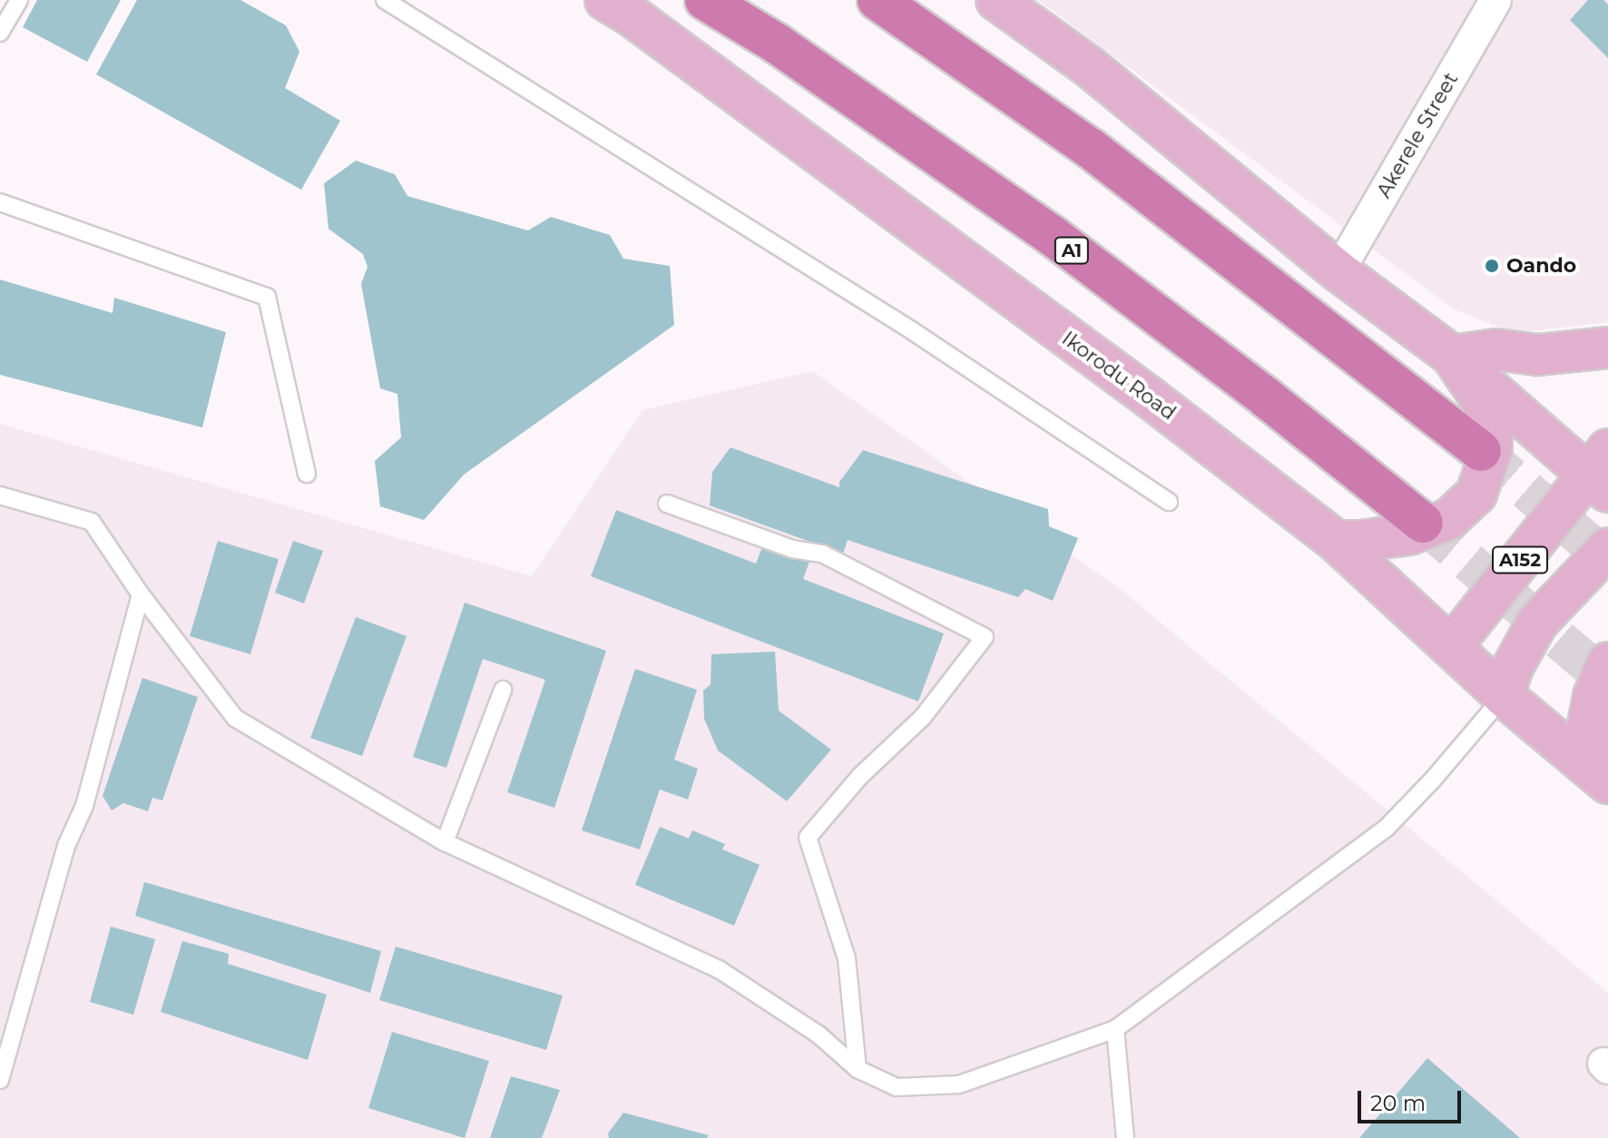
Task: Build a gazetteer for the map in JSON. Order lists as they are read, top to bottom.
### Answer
{
  "streets": {
    "highway": ["A1"],
    "main road": ["Ikorodu Road", "A152"],
    "street": ["Akerele Street"]
  },
  "crossings": [
    ["Ikorodu Road", "A152"]
  ],
  "places": ["Oando"],
  "scale_bar": "20 m"
}
